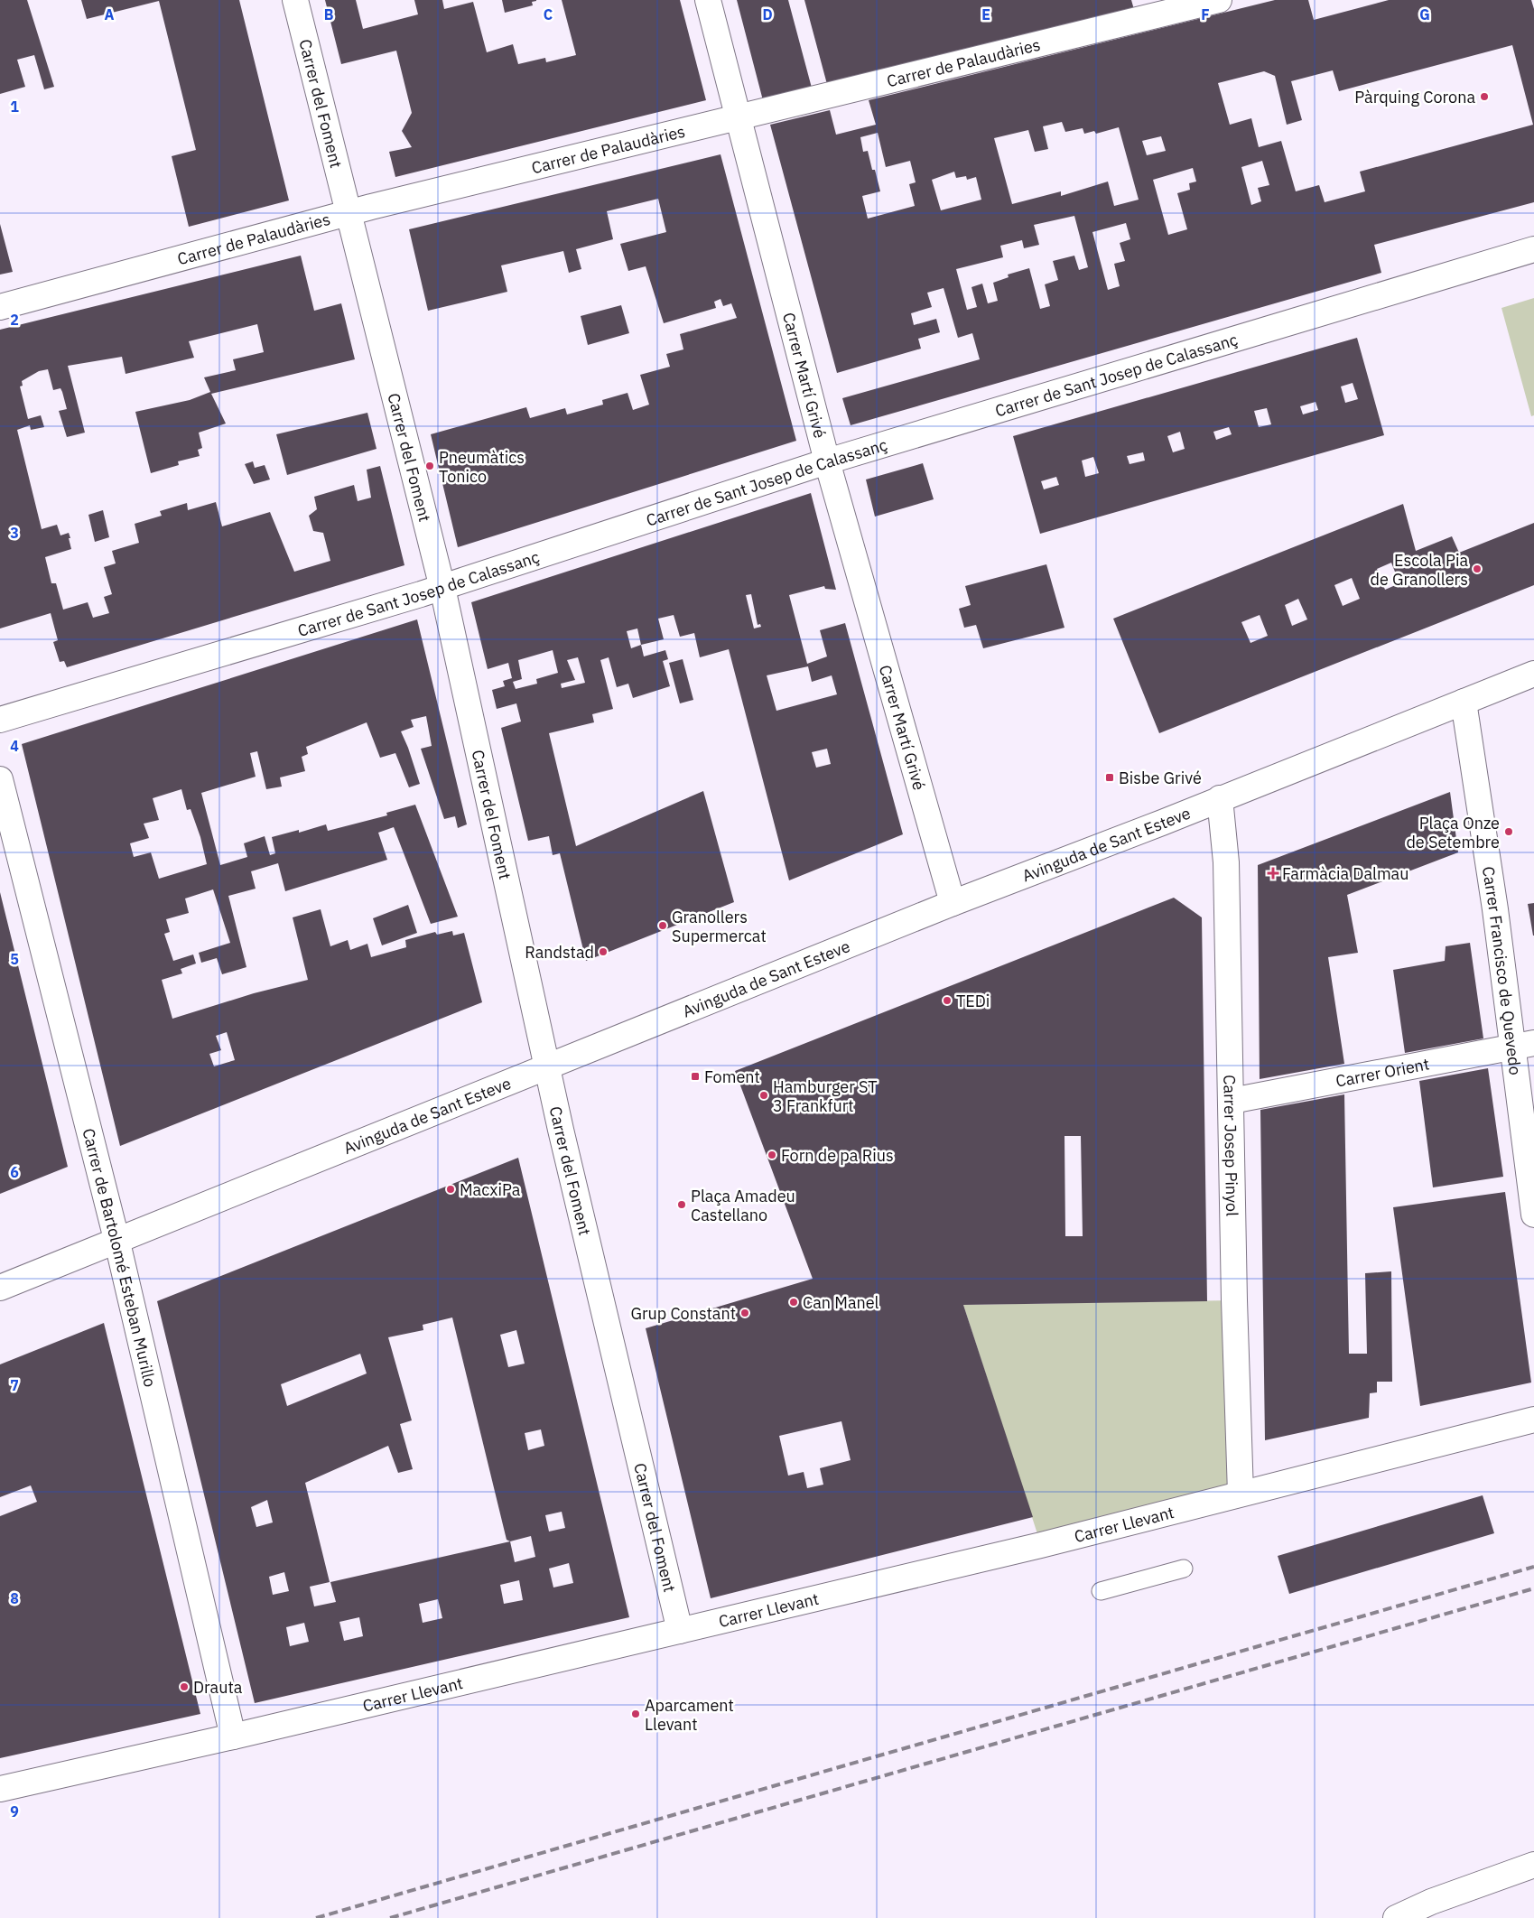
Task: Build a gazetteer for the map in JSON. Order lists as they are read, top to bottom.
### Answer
{
  "streets": {
    "street": [
      "Carrer de Palaudàries",
      "Carrer del Foment",
      "Carrer de Sant Josep de Calassanç",
      "Carrer Martí Grivé",
      "Avinguda de Sant Esteve",
      "Carrer Francisco de Quevedo",
      "Carrer Orient",
      "Carrer Josep Pinyol",
      "Carrer de Bartolomé Esteban Murillo",
      "Carrer Llevant"
    ]
  },
  "crossings": [
    ["Carrer de Palaudàries", "Carrer del Foment"],
    ["Carrer de Palaudàries", "Carrer Martí Grivé"],
    ["Carrer del Foment", "Carrer de Sant Josep de Calassanç"],
    ["Carrer del Foment", "Avinguda de Sant Esteve"],
    ["Carrer del Foment", "Carrer Llevant"],
    ["Carrer de Sant Josep de Calassanç", "Carrer Martí Grivé"],
    ["Carrer Martí Grivé", "Avinguda de Sant Esteve"],
    ["Avinguda de Sant Esteve", "Carrer Francisco de Quevedo"],
    ["Avinguda de Sant Esteve", "Carrer Josep Pinyol"],
    ["Avinguda de Sant Esteve", "Carrer de Bartolomé Esteban Murillo"],
    ["Carrer Francisco de Quevedo", "Carrer Orient"],
    ["Carrer Orient", "Carrer Josep Pinyol"],
    ["Carrer Josep Pinyol", "Carrer Llevant"],
    ["Carrer de Bartolomé Esteban Murillo", "Carrer Llevant"]
  ],
  "places": {
    "other": [
      "Pàrquing Corona",
      "Pneumàtics Tonico",
      "Escola Pia de Granollers",
      "Plaça Onze de Setembre",
      "Granollers Supermercat",
      "Randstad",
      "TEDi",
      "Hamburger ST 3 Frankfurt",
      "Forn de pa Rius",
      "MacxiPa",
      "Plaça Amadeu Castellano",
      "Can Manel",
      "Grup Constant",
      "Drauta",
      "Aparcament Llevant"
    ],
    "transit": ["Bisbe Grivé", "Foment"],
    "health": ["Farmàcia Dalmau"]
  },
  "grid": {
    "columns": [
      "A",
      "B",
      "C",
      "D",
      "E",
      "F",
      "G"
    ],
    "rows": [
      "1",
      "2",
      "3",
      "4",
      "5",
      "6",
      "7",
      "8",
      "9"
    ]
  }
}
